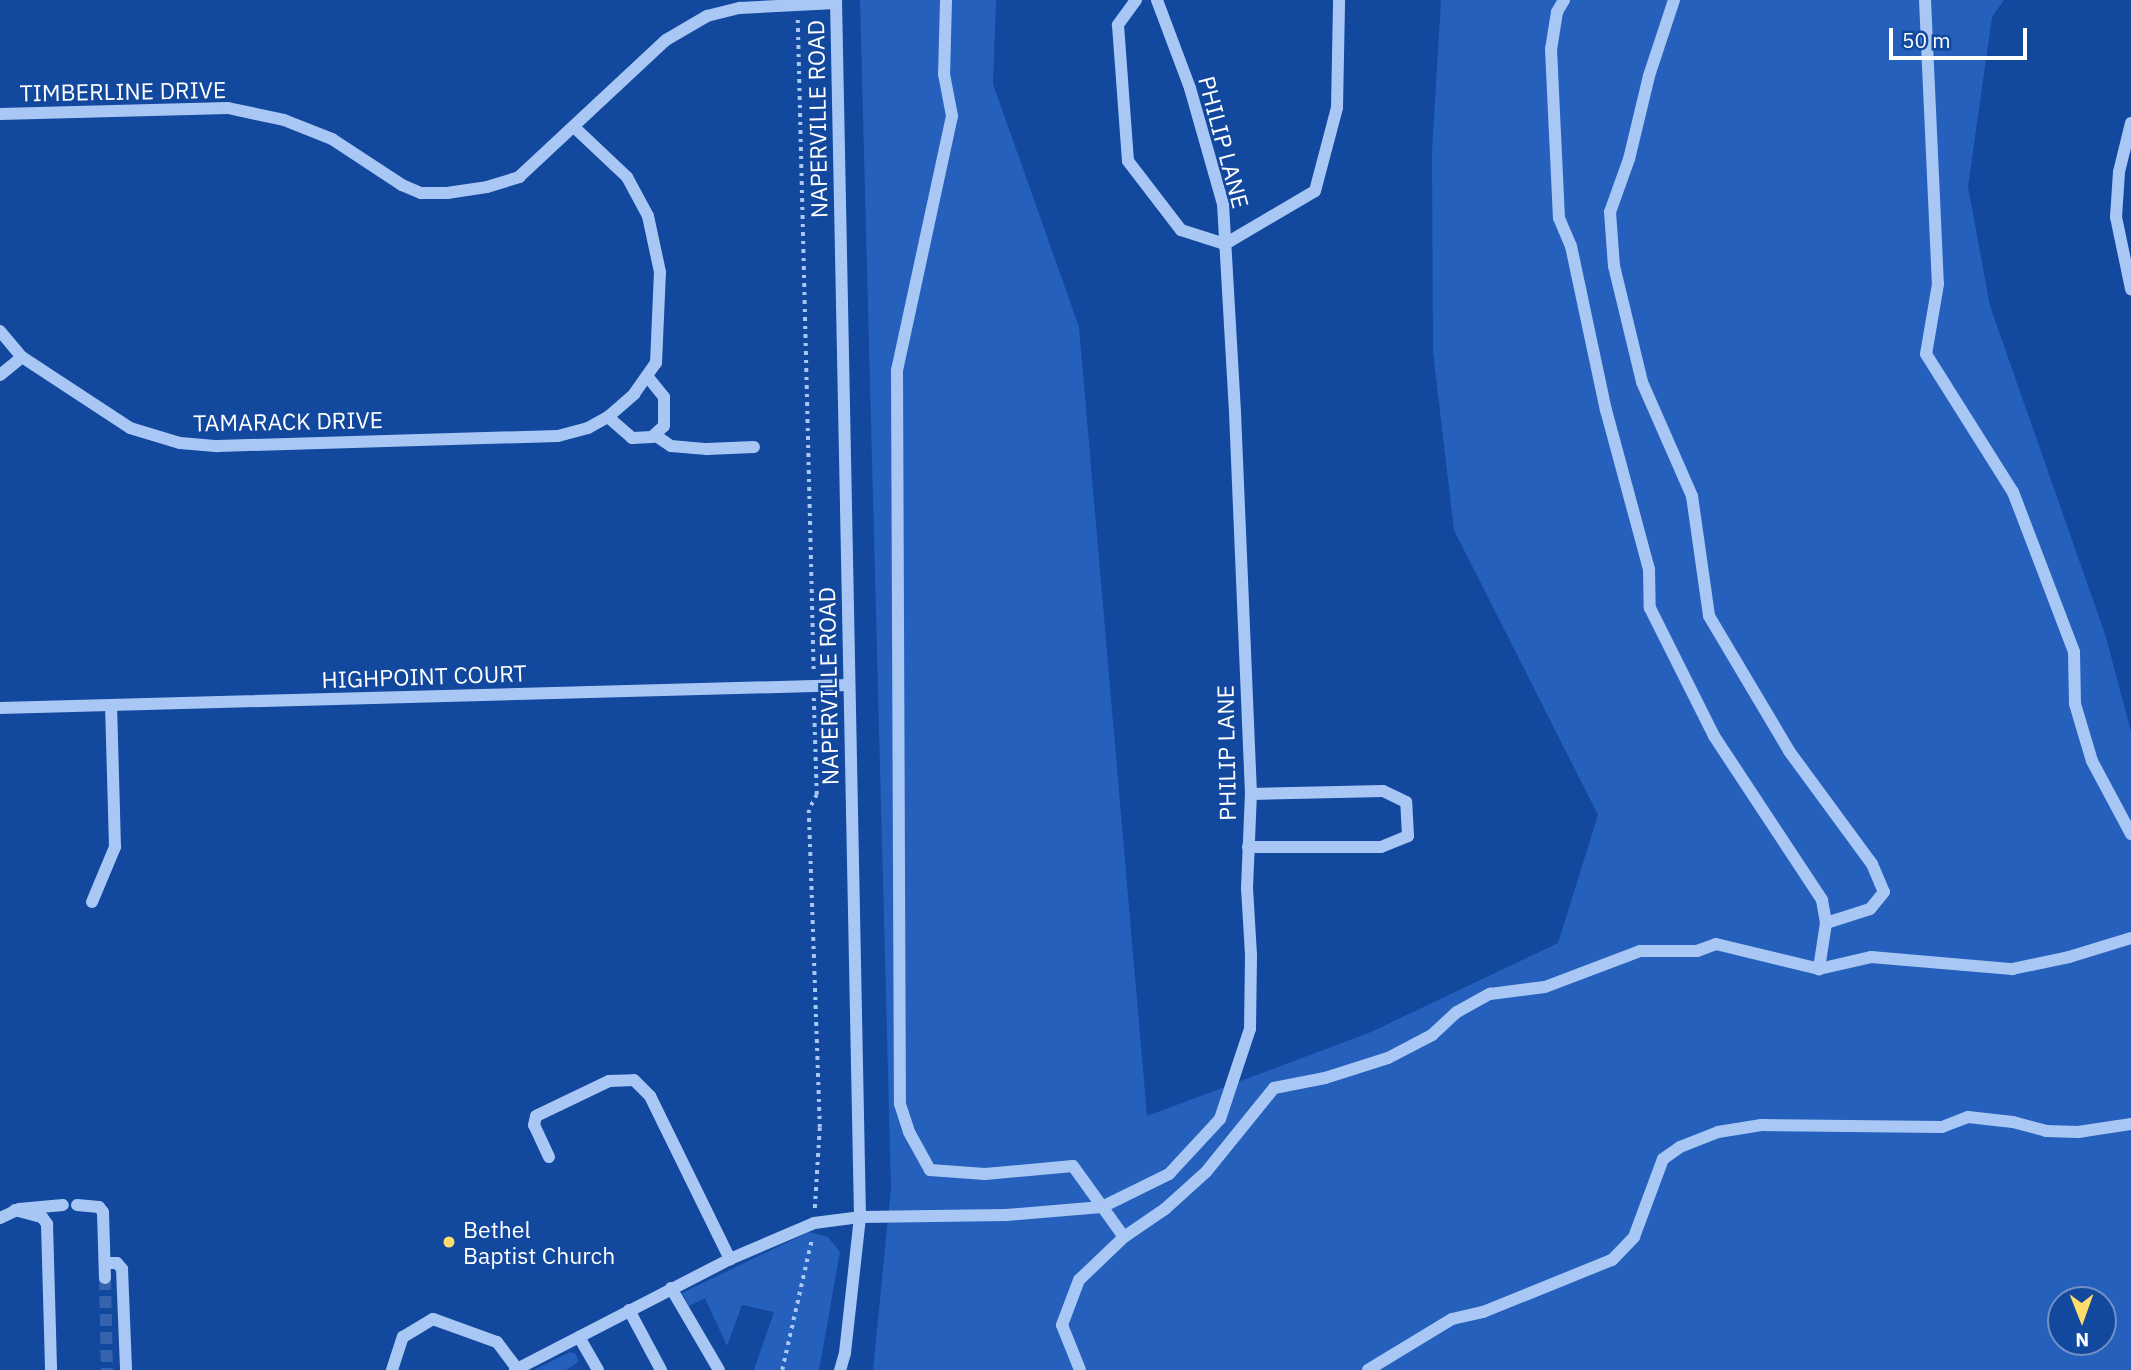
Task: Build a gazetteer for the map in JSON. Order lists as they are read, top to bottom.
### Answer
{
  "streets": {
    "street": [
      "TIMBERLINE DRIVE",
      "NAPERVILLE ROAD",
      "PHILIP LANE",
      "TAMARACK DRIVE",
      "HIGHPOINT COURT"
    ]
  },
  "crossings": [
    ["TIMBERLINE DRIVE", "NAPERVILLE ROAD"],
    ["TIMBERLINE DRIVE", "TAMARACK DRIVE"],
    ["NAPERVILLE ROAD", "PHILIP LANE"],
    ["NAPERVILLE ROAD", "HIGHPOINT COURT"]
  ],
  "places": ["Bethel Baptist Church"],
  "scale_bar": "50 m",
  "north": "bottom"
}
